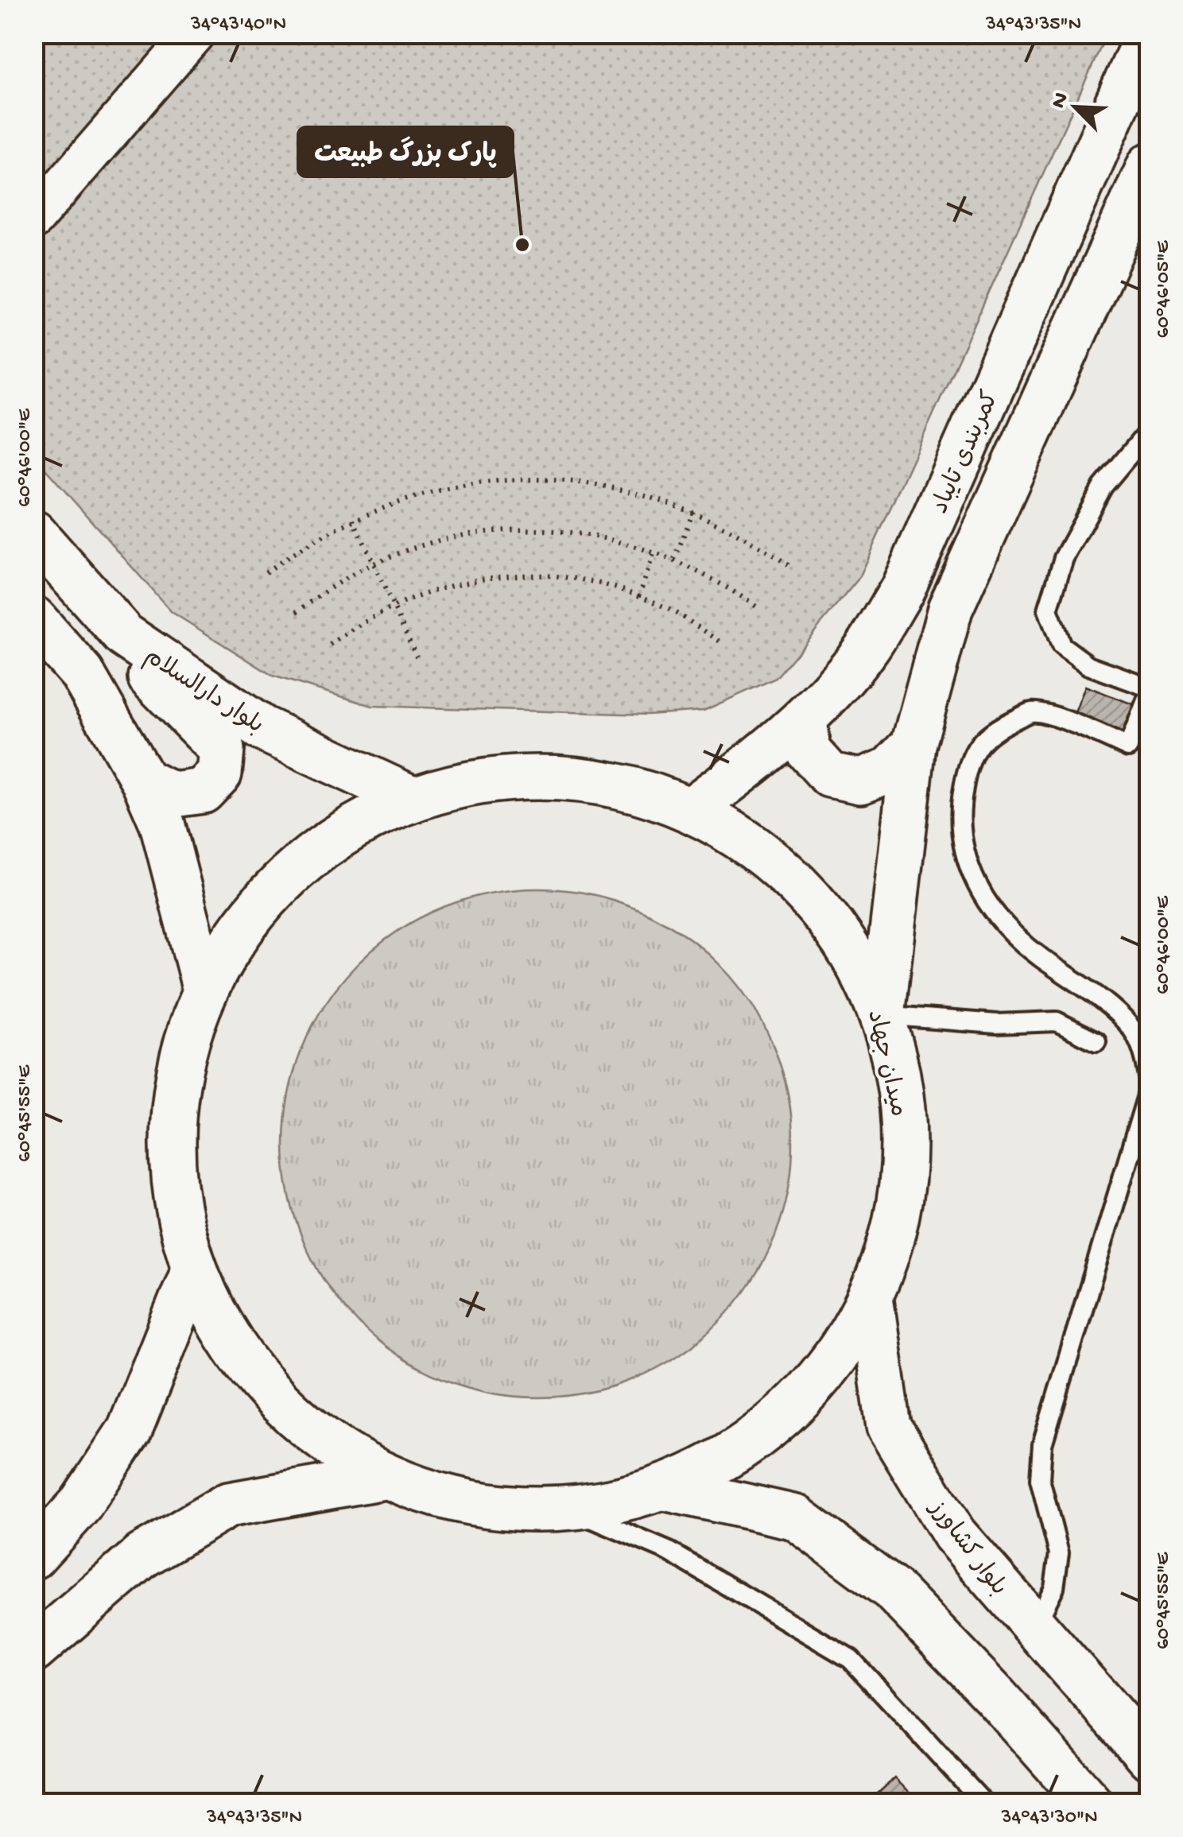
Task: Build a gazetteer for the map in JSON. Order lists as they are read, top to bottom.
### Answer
{
  "streets": {
    "main road": [
      "کمربندی تایباد",
      "بلوار دارالسلام",
      "میدان جهاد",
      "بلوار کشاورز"
    ]
  },
  "crossings": [
    ["کمربندی تایباد", "میدان جهاد"],
    ["بلوار دارالسلام", "میدان جهاد"],
    ["میدان جهاد", "بلوار کشاورز"]
  ],
  "places": ["پارک بزرگ طبیعت"],
  "north": "top left",
  "coordinates": [
    "34°43'40\"N",
    "34°43'35\"N",
    "60°46'05\"E",
    "60°46'00\"E",
    "60°45'55\"E",
    "34°43'30\"N"
  ]
}
